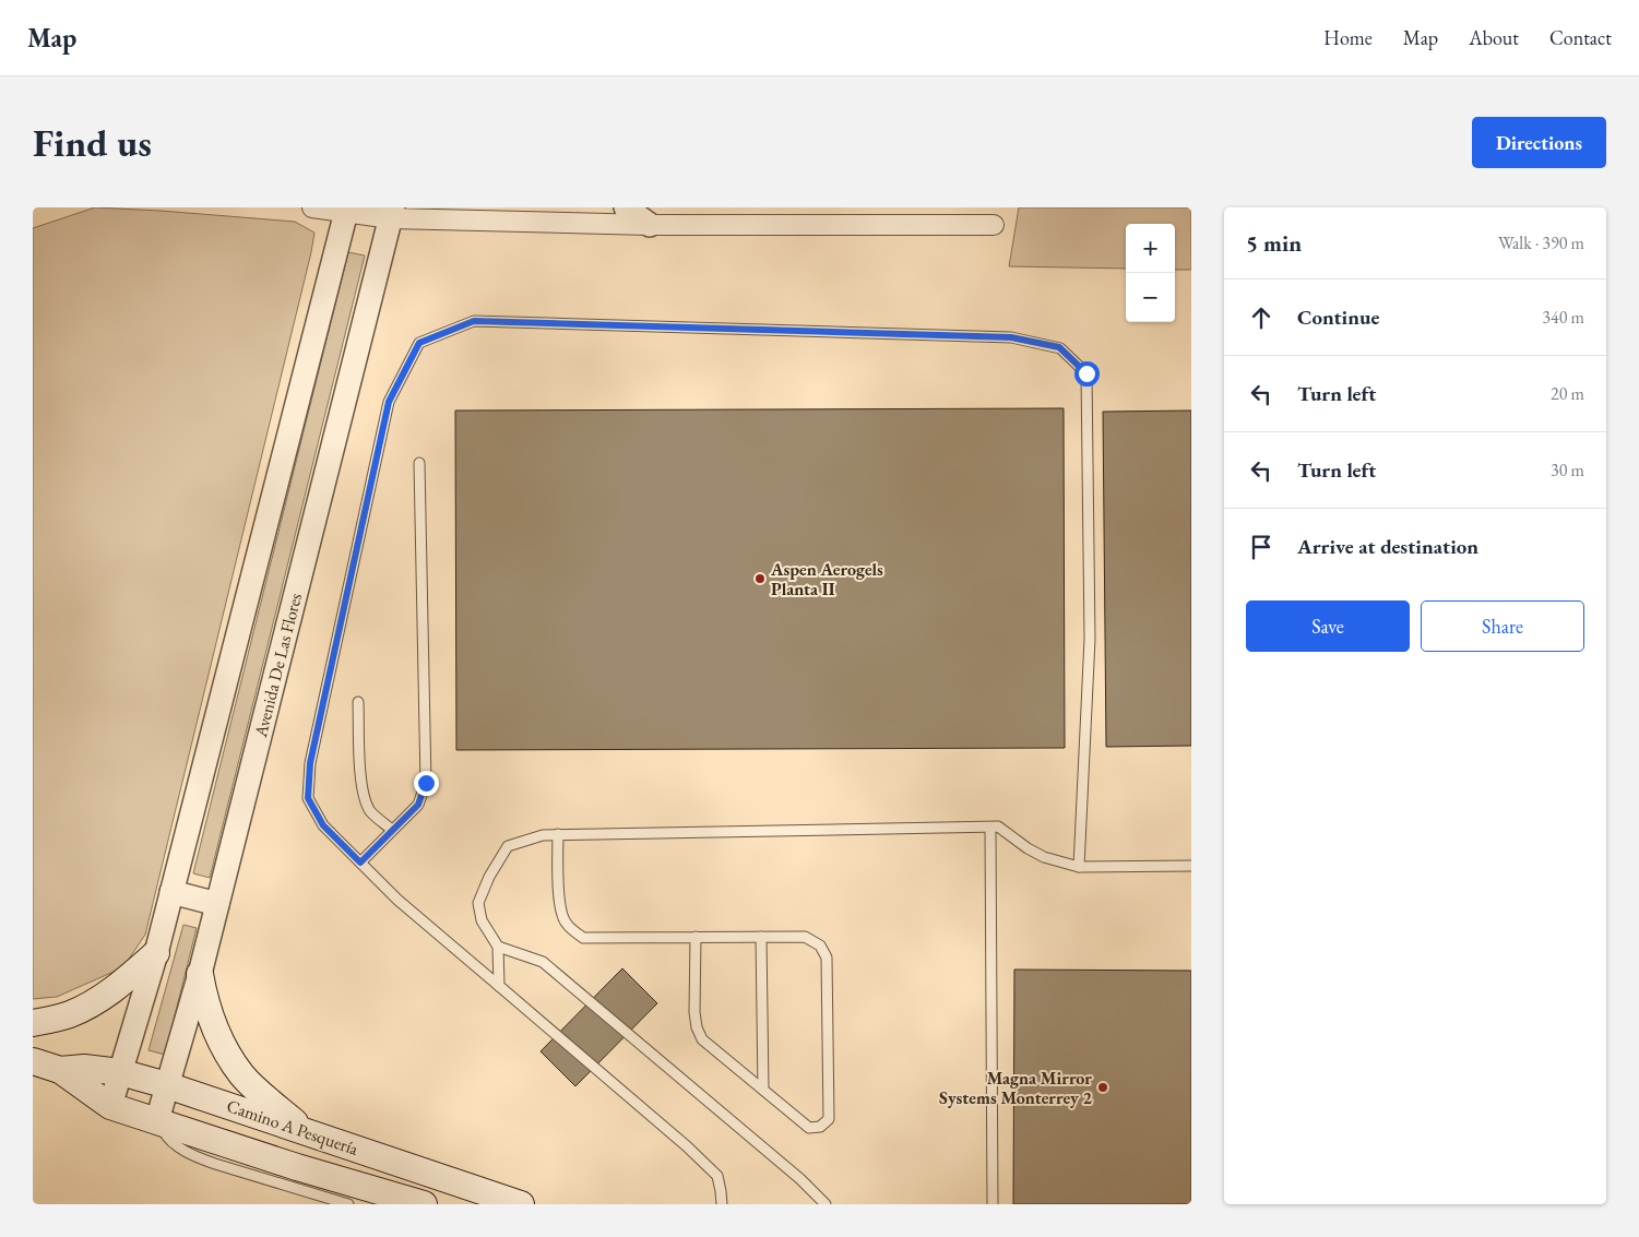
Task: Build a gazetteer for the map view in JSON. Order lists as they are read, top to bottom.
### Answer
{
  "streets": {
    "main road": ["Camino A Pesquería"],
    "street": ["Avenida De Las Flores"]
  },
  "crossings": [
    ["Avenida De Las Flores", "Camino A Pesquería"]
  ],
  "places": ["Aspen Aerogels Planta II", "Magna Mirror Systems Monterrey 2"],
  "page": {
    "header": "Map",
    "nav": [
      "Home",
      "Map",
      "About",
      "Contact"
    ],
    "buttons": [
      "Directions",
      ["Save", "Share"]
    ],
    "title": "Find us",
    "heading": ["5 min", "Walk · 390 m"],
    "map_buttons": ["+", "−"],
    "list": [
      ["Continue", "340 m"],
      ["Turn left", "20 m"],
      ["Turn left", "30 m"],
      "Arrive at destination"
    ]
  }
}
